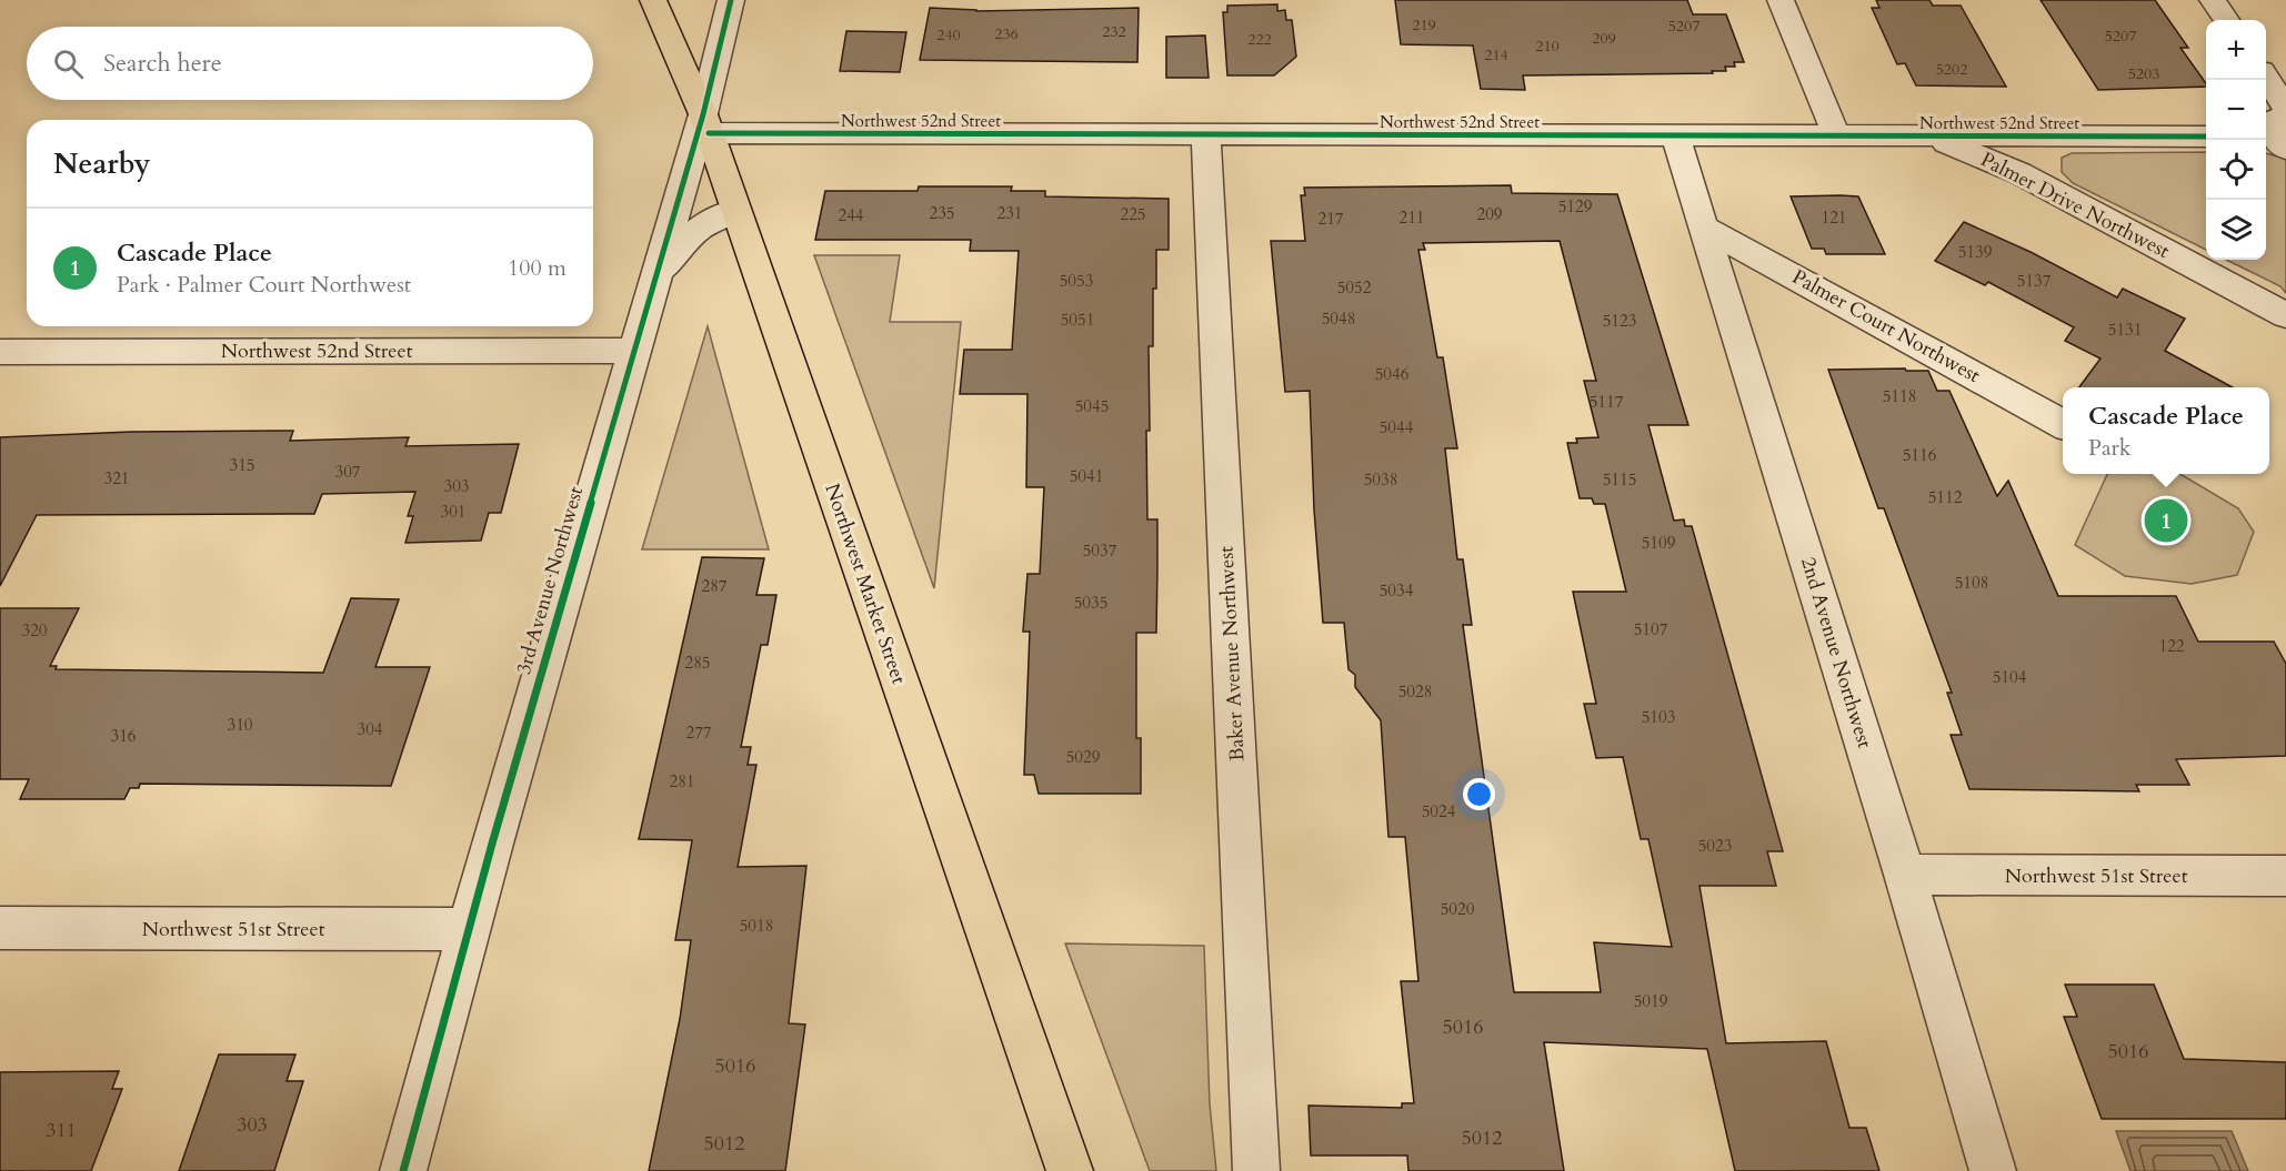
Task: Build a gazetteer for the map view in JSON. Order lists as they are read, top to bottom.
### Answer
{
  "streets": {
    "main road": ["Northwest Market Street"],
    "street": [
      "Northwest 52nd Street",
      "Palmer Drive Northwest",
      "Palmer Court Northwest",
      "3rd Avenue Northwest",
      "2nd Avenue Northwest",
      "Baker Avenue Northwest",
      "Northwest 51st Street"
    ]
  },
  "crossings": [
    ["Northwest 52nd Street", "Palmer Drive Northwest"],
    ["Northwest 52nd Street", "3rd Avenue Northwest"],
    ["Northwest 52nd Street", "Northwest Market Street"],
    ["Northwest 52nd Street", "2nd Avenue Northwest"],
    ["Northwest 52nd Street", "Baker Avenue Northwest"],
    ["Palmer Court Northwest", "2nd Avenue Northwest"],
    ["3rd Avenue Northwest", "Northwest Market Street"],
    ["3rd Avenue Northwest", "Northwest 51st Street"],
    ["2nd Avenue Northwest", "Northwest 51st Street"]
  ],
  "house_numbers": [
    "219",
    "5207",
    "232",
    "236",
    "240",
    "5207",
    "209",
    "222",
    "210",
    "214",
    "5202",
    "5203",
    "5129",
    "235",
    "231",
    "225",
    "209",
    "244",
    "211",
    "121",
    "217",
    "5139",
    "5053",
    "5137",
    "5052",
    "5048",
    "5051",
    "5123",
    "5131",
    "5046",
    "5118",
    "5117",
    "5045",
    "5044",
    "5116",
    "315",
    "307",
    "5041",
    "321",
    "5038",
    "5115",
    "303",
    "5112",
    "301",
    "5109",
    "5037",
    "5108",
    "287",
    "5034",
    "5035",
    "5107",
    "320",
    "122",
    "285",
    "5104",
    "5028",
    "5103",
    "310",
    "304",
    "277",
    "316",
    "5029",
    "281",
    "5024",
    "5023",
    "5020",
    "5018",
    "5019",
    "5016",
    "5016",
    "5016",
    "303",
    "311",
    "5012",
    "5012"
  ],
  "page": {
    "map_buttons": ["+", "−"],
    "search": "Search here",
    "heading": "Nearby",
    "list": [
      {
        "mark": "1",
        "name": "Cascade Place",
        "note": "Park · Palmer Court Northwest",
        "value": "100 m"
      }
    ],
    "popup": ["Cascade Place", "Park"],
    "pins": "1"
  }
}
